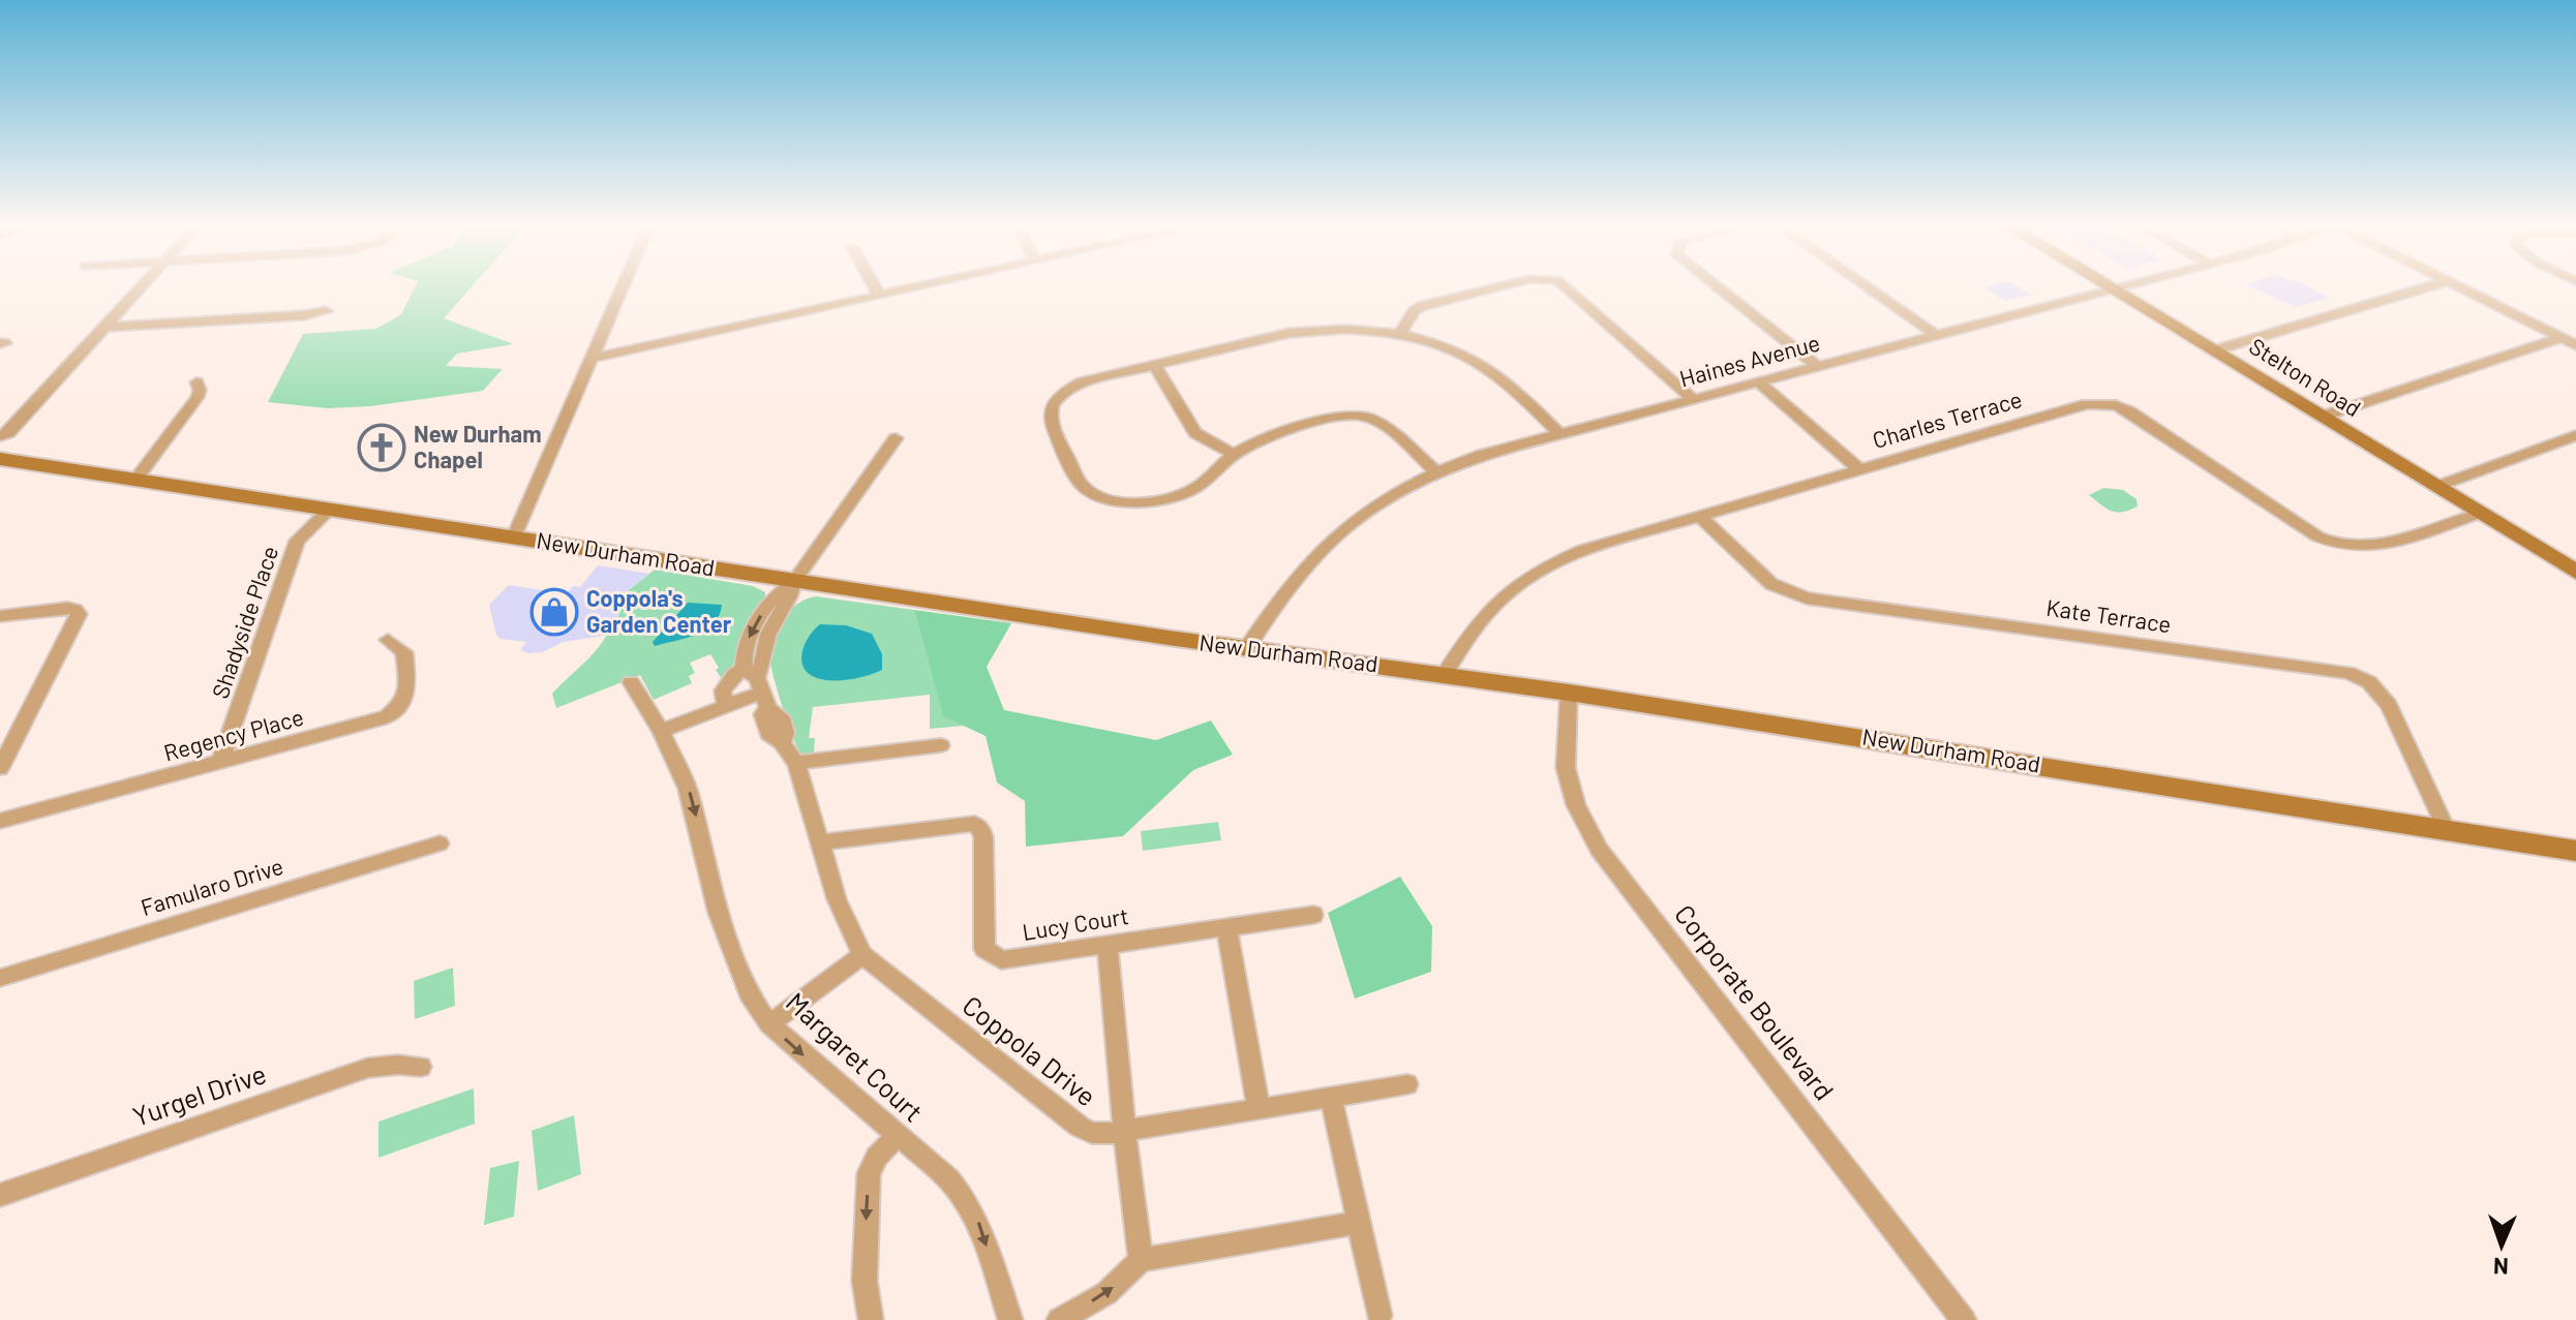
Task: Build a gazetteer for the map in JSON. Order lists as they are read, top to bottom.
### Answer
{
  "streets": {
    "main road": ["Stelton Road", "New Durham Road"],
    "street": [
      "Haines Avenue",
      "Charles Terrace",
      "Kate Terrace",
      "Shadyside Place",
      "Regency Place",
      "Famularo Drive",
      "Lucy Court",
      "Corporate Boulevard",
      "Coppola Drive",
      "Margaret Court",
      "Yurgel Drive"
    ]
  },
  "crossings": [
    ["Haines Avenue", "Stelton Road"],
    ["Haines Avenue", "New Durham Road"],
    ["Stelton Road", "Charles Terrace"],
    ["Charles Terrace", "New Durham Road"],
    ["Charles Terrace", "Kate Terrace"],
    ["New Durham Road", "Kate Terrace"],
    ["New Durham Road", "Shadyside Place"],
    ["New Durham Road", "Corporate Boulevard"],
    ["Shadyside Place", "Regency Place"],
    ["Lucy Court", "Coppola Drive"]
  ],
  "one_way": ["Margaret Court"],
  "places": {
    "church": ["New Durham Chapel"],
    "shop": ["Coppola's Garden Center"]
  },
  "north": "bottom"
}
